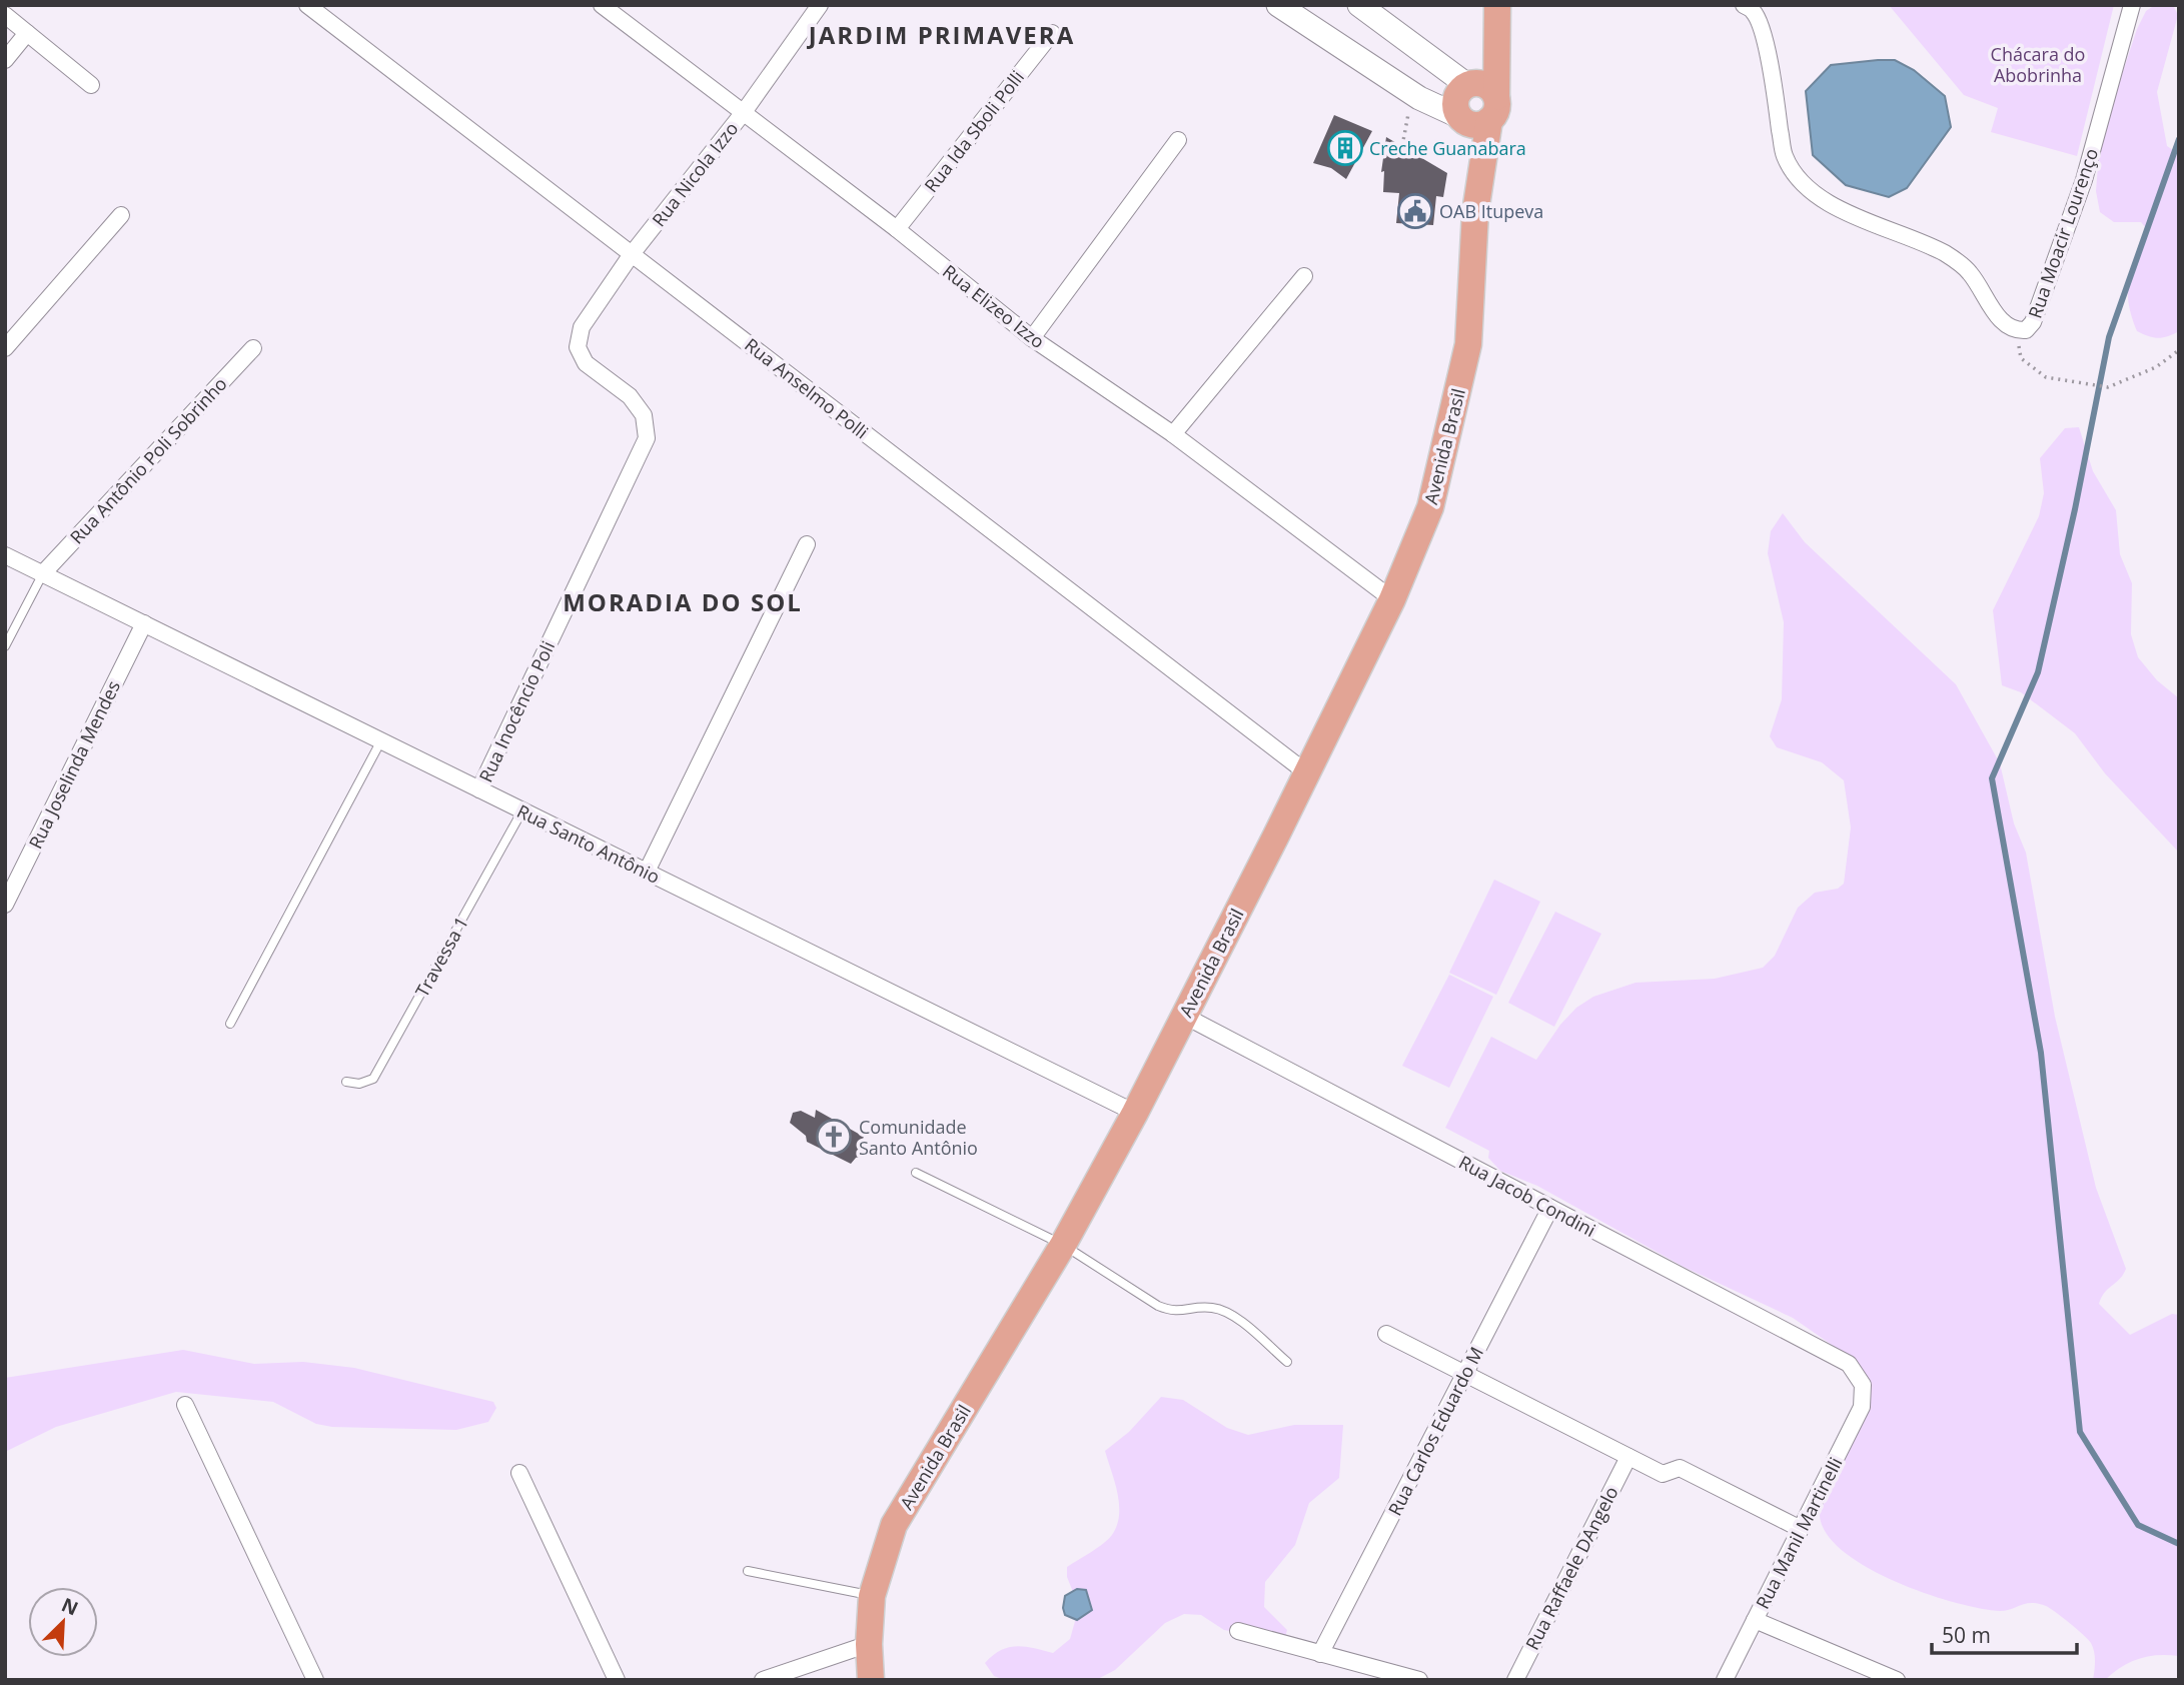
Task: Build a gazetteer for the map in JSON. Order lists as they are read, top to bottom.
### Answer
{
  "streets": {
    "main road": ["Avenida Brasil"],
    "street": [
      "Rua Ida Sboli Polli",
      "Rua Nicola Izzo",
      "Rua Moacir Lourenço",
      "Rua Elizeo Izzo",
      "Rua Anselmo Polli",
      "Rua Antônio Poli Sobrinho",
      "Rua Inocêncio Poli",
      "Rua Joselinda Mendes",
      "Rua Santo Antônio",
      "Rua Jacob Condini",
      "Rua Carlos Eduardo M",
      "Rua Manil Martinelli",
      "Rua Raffaele DAngelo"
    ],
    "lane": ["Travessa 1"]
  },
  "crossings": [
    ["Rua Ida Sboli Polli", "Rua Elizeo Izzo"],
    ["Rua Nicola Izzo", "Rua Elizeo Izzo"],
    ["Rua Nicola Izzo", "Rua Anselmo Polli"],
    ["Rua Nicola Izzo", "Rua Inocêncio Poli"],
    ["Rua Elizeo Izzo", "Avenida Brasil"],
    ["Rua Anselmo Polli", "Avenida Brasil"],
    ["Avenida Brasil", "Rua Santo Antônio"],
    ["Avenida Brasil", "Rua Jacob Condini"],
    ["Rua Antônio Poli Sobrinho", "Rua Santo Antônio"],
    ["Rua Inocêncio Poli", "Rua Santo Antônio"],
    ["Rua Joselinda Mendes", "Rua Santo Antônio"],
    ["Rua Santo Antônio", "Travessa 1"],
    ["Rua Jacob Condini", "Rua Carlos Eduardo M"],
    ["Rua Jacob Condini", "Rua Manil Martinelli"]
  ],
  "districts": ["JARDIM PRIMAVERA", "MORADIA DO SOL"],
  "parks": ["Chácara do Abobrinha"],
  "places": {
    "building": ["Creche Guanabara"],
    "public building": ["OAB Itupeva"],
    "church": ["Comunidade Santo Antônio"]
  },
  "scale_bar": "50 m",
  "north": "top right"
}
